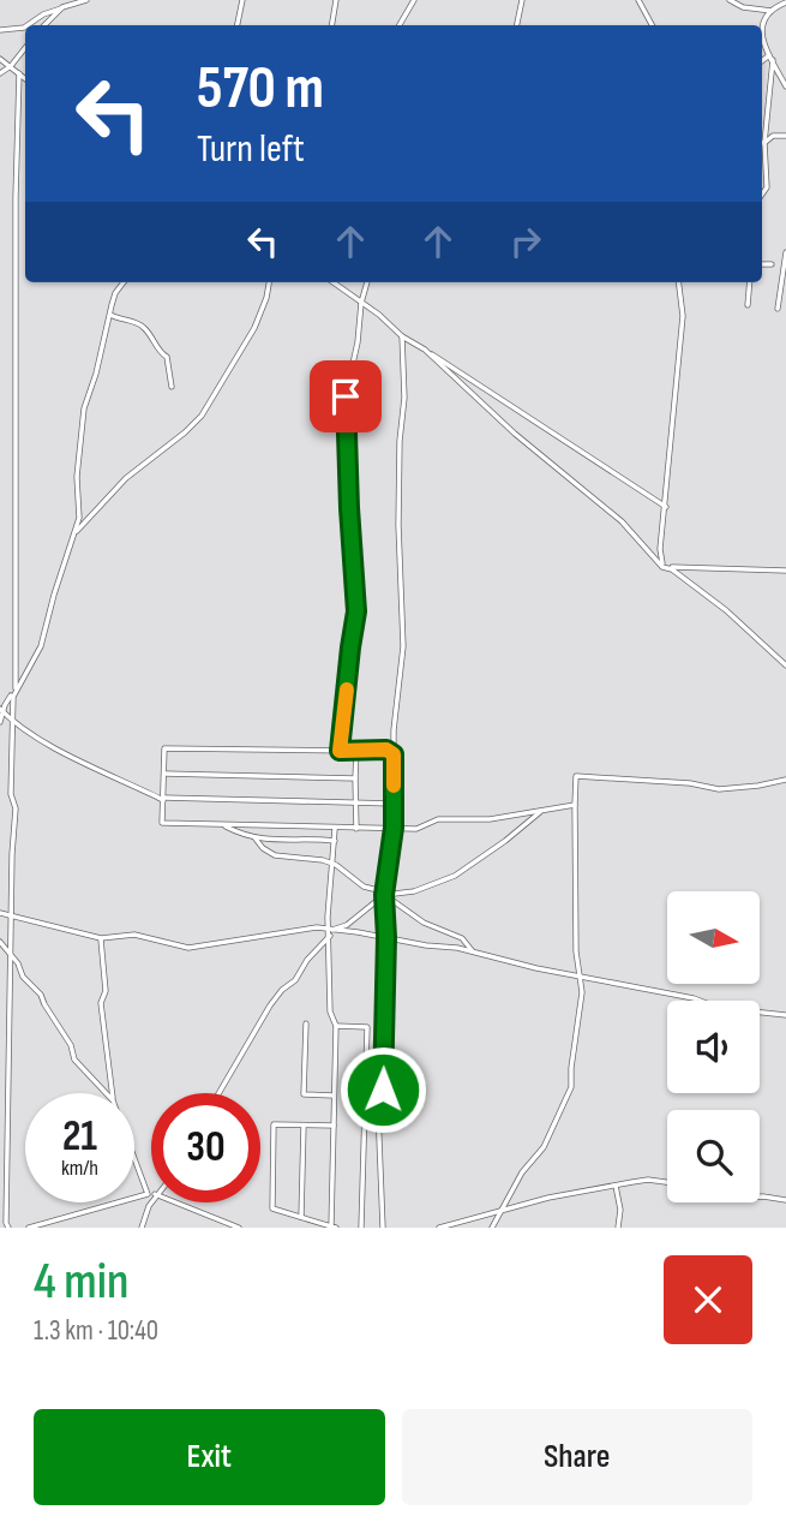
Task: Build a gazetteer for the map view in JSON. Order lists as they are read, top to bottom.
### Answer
{
  "north": "right",
  "page": {
    "turn": ["570 m", "Turn left"],
    "speed": "21 km/h",
    "limit": "30",
    "heading": ["4 min", "1.3 km · 10:40"],
    "buttons": ["Exit", "Share"]
  }
}
